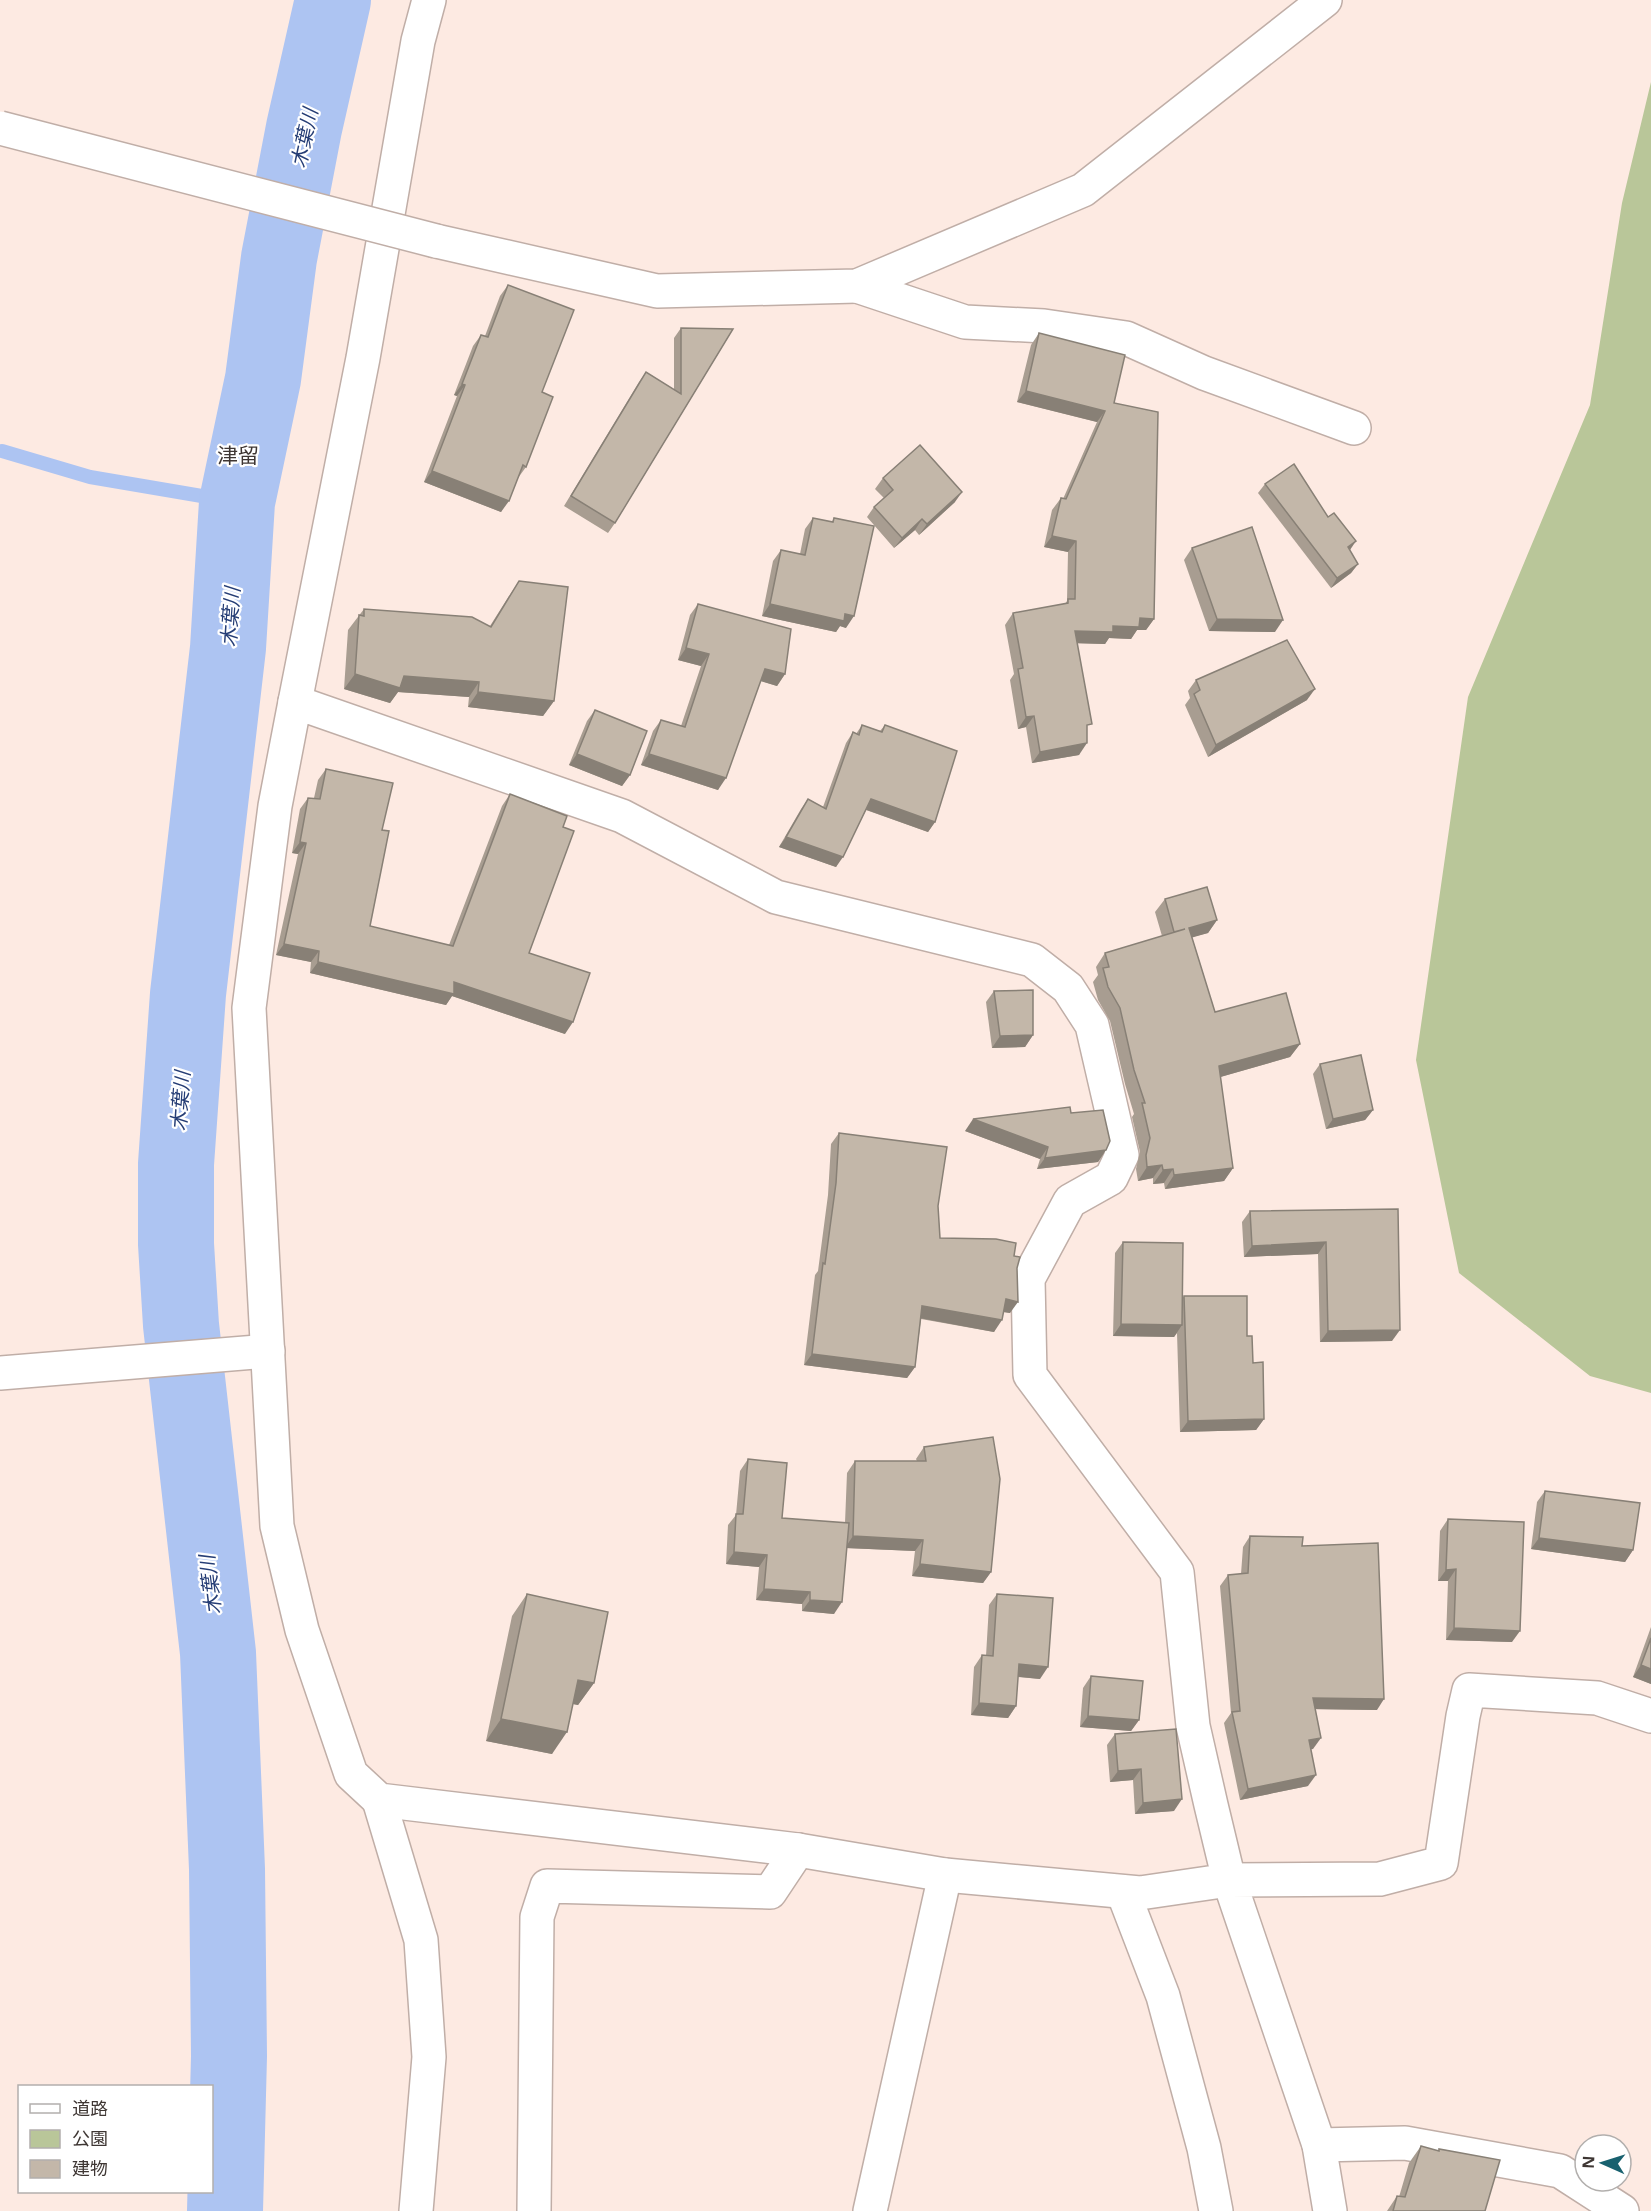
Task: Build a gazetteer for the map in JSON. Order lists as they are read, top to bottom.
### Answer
{
  "districts": ["津留"],
  "water": ["木葉川"],
  "legend": ["道路", "公園", "建物"],
  "north": "left"
}
